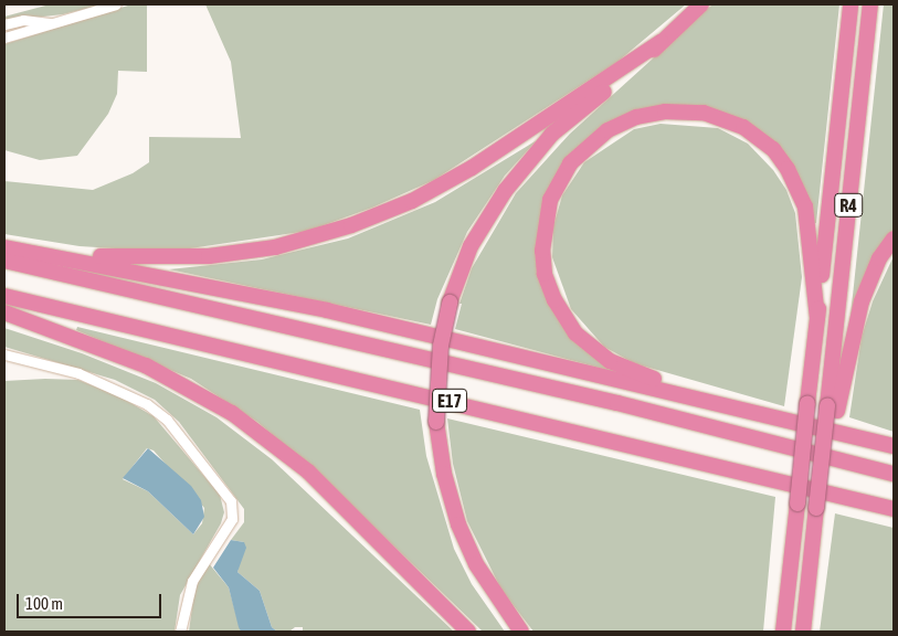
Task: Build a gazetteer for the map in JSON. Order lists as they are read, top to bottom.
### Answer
{
  "streets": {
    "highway": ["R4", "E17"]
  },
  "scale_bar": "100 m"
}
